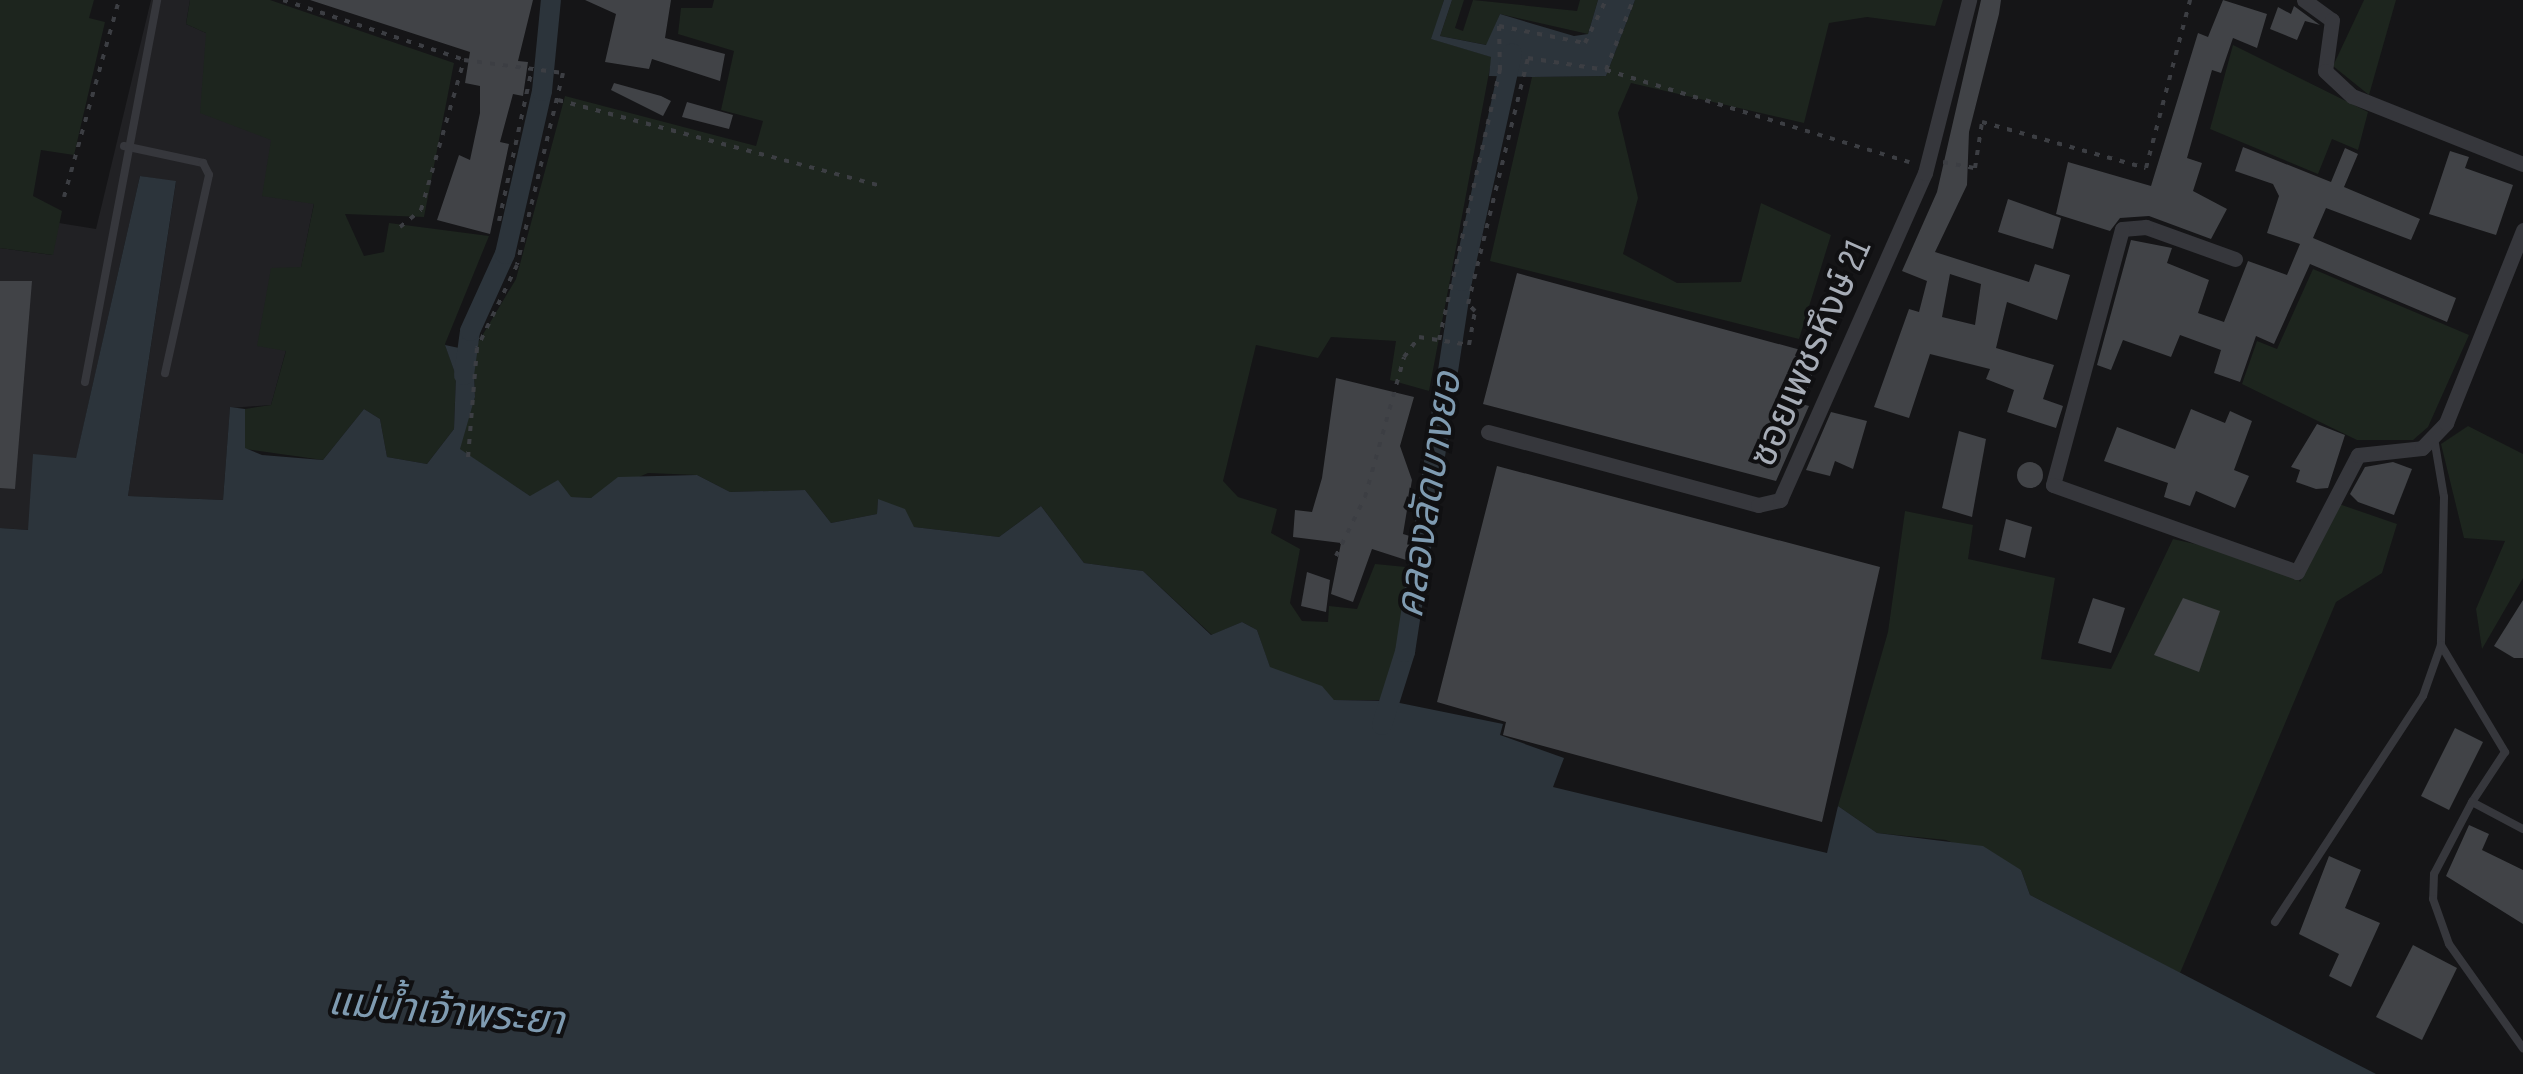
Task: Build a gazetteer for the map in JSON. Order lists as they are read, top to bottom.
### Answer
{
  "streets": {
    "street": ["ซอยเพชรหึงษ์ 21"]
  },
  "water": ["คลองลัดบางยอ", "แม่น้ำเจ้าพระยา"]
}
